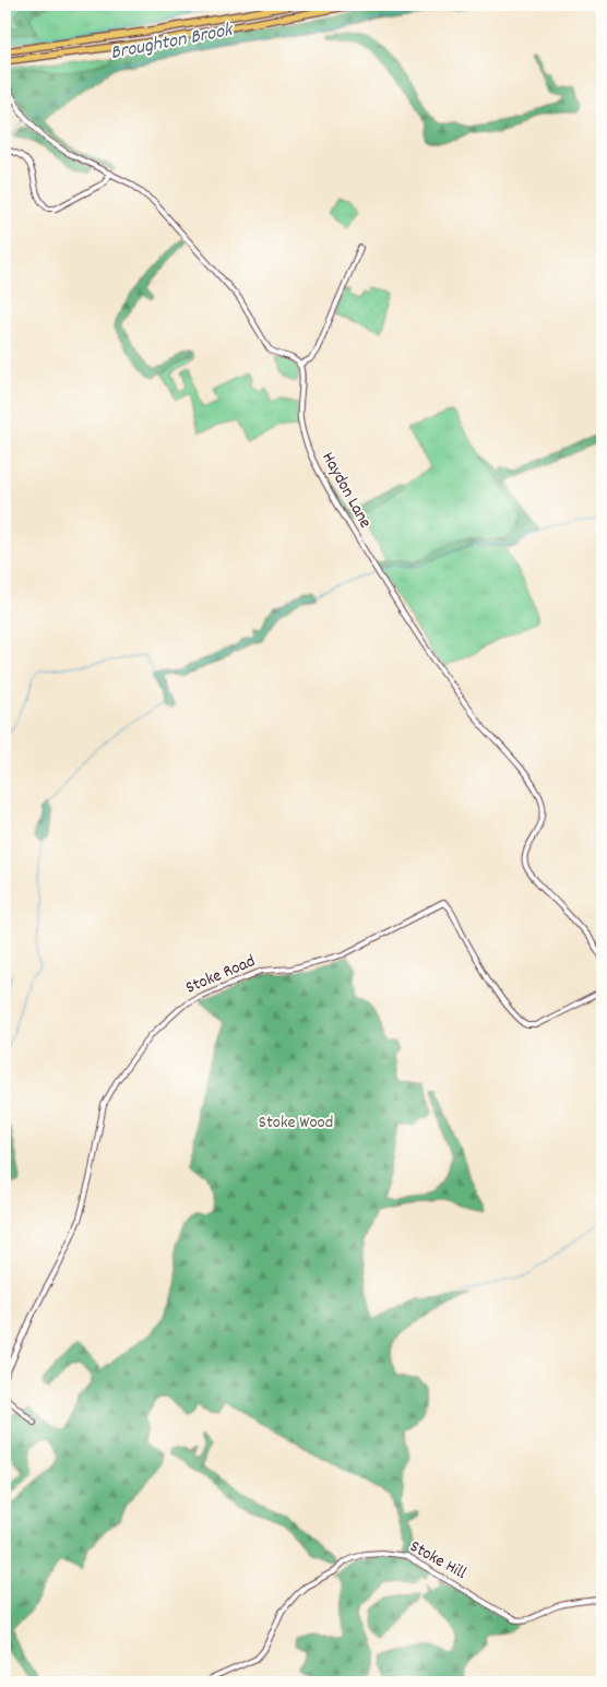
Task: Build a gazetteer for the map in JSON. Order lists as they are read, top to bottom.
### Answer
{
  "streets": {
    "street": ["Haydon Lane", "Stoke Road", "Stoke Hill"]
  },
  "water": ["Broughton Brook"],
  "parks": ["Stoke Wood"]
}
